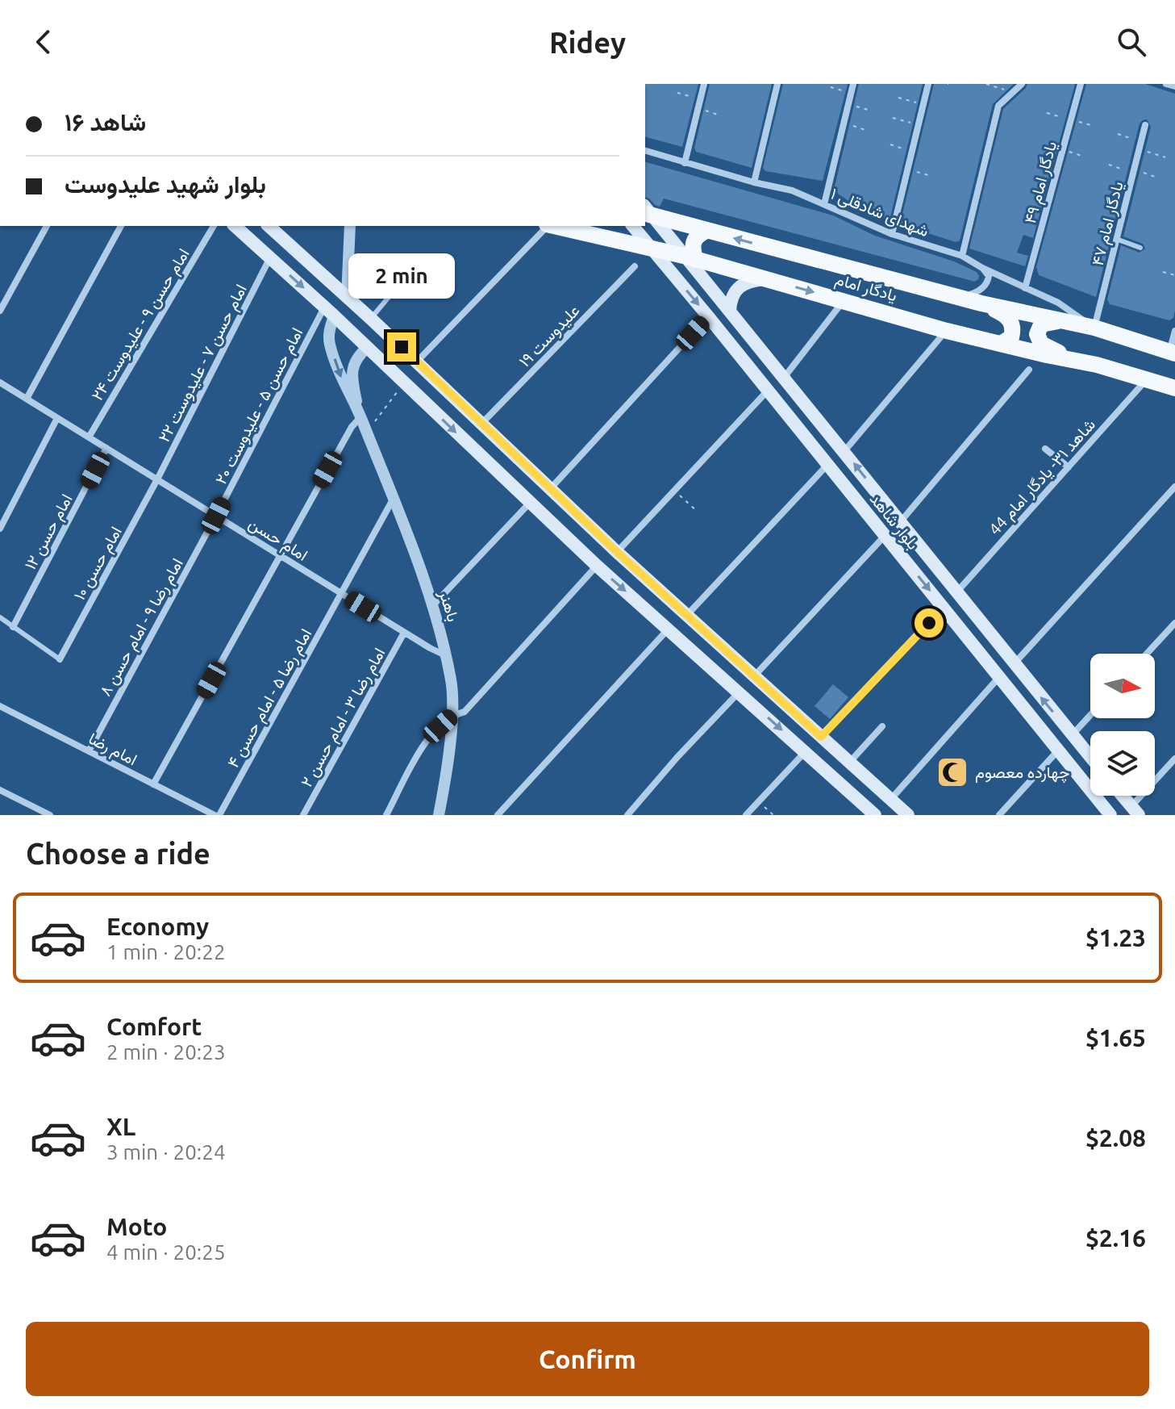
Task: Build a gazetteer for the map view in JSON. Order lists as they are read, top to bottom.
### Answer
{
  "streets": {
    "main road": ["یادگار امام", "بلوار شاهد"],
    "street": [
      "یادگار امام ۴۹",
      "شهدای شادقلی ۱",
      "یادگار امام ۴۷",
      "امام حسن ۹ - علیدوست ۲۴",
      "علیدوست ۱۹",
      "امام حسن ۷ - علیدوست ۲۲",
      "امام حسن ۵ - علیدوست ۲۰",
      "شاهد ۳۱- یادگار امام 44",
      "امام حسن ۱۲",
      "امام حسن",
      "امام حسن ۱۰",
      "باهنر",
      "امام رضا ۹ - امام حسن ۸",
      "امام رضا ۵ - امام حسن ۴",
      "امام رضا ۳ - امام حسن ۲",
      "امام رضا"
    ]
  },
  "crossings": [
    ["یادگار امام ۴۹", "شهدای شادقلی ۱"],
    ["شهدای شادقلی ۱", "یادگار امام ۴۷"],
    ["شهدای شادقلی ۱", "یادگار امام"],
    ["یادگار امام ۴۷", "یادگار امام"],
    ["یادگار امام", "شاهد ۳۱- یادگار امام 44"],
    ["یادگار امام", "بلوار شاهد"],
    ["امام حسن ۹ - علیدوست ۲۴", "امام حسن"],
    ["امام حسن ۷ - علیدوست ۲۲", "امام حسن"],
    ["امام حسن ۷ - علیدوست ۲۲", "امام حسن ۱۰"],
    ["امام حسن ۵ - علیدوست ۲۰", "امام حسن"],
    ["امام حسن ۵ - علیدوست ۲۰", "باهنر"],
    ["امام حسن ۵ - علیدوست ۲۰", "امام رضا ۹ - امام حسن ۸"],
    ["شاهد ۳۱- یادگار امام 44", "بلوار شاهد"],
    ["امام حسن ۱۲", "امام حسن"],
    ["امام حسن", "امام حسن ۱۰"],
    ["امام حسن", "باهنر"],
    ["امام حسن", "امام رضا ۹ - امام حسن ۸"],
    ["امام حسن", "امام رضا ۵ - امام حسن ۴"],
    ["امام حسن", "امام رضا ۳ - امام حسن ۲"],
    ["باهنر", "امام رضا ۵ - امام حسن ۴"],
    ["امام رضا ۹ - امام حسن ۸", "امام رضا"]
  ],
  "places": {
    "mosque": ["چهارده معصوم"]
  },
  "north": "right",
  "page": {
    "header": "Ridey",
    "banner": ["شاهد ۱۶", "بلوار شهید علیدوست"],
    "bubble": "2 min",
    "heading": "Choose a ride",
    "list": [
      {
        "name": "Economy",
        "note": "1 min · 20:22",
        "value": "$1.23"
      },
      {
        "name": "Comfort",
        "note": "2 min · 20:23",
        "value": "$1.65"
      },
      {
        "name": "XL",
        "note": "3 min · 20:24",
        "value": "$2.08"
      },
      {
        "name": "Moto",
        "note": "4 min · 20:25",
        "value": "$2.16"
      }
    ],
    "buttons": "Confirm"
  }
}
